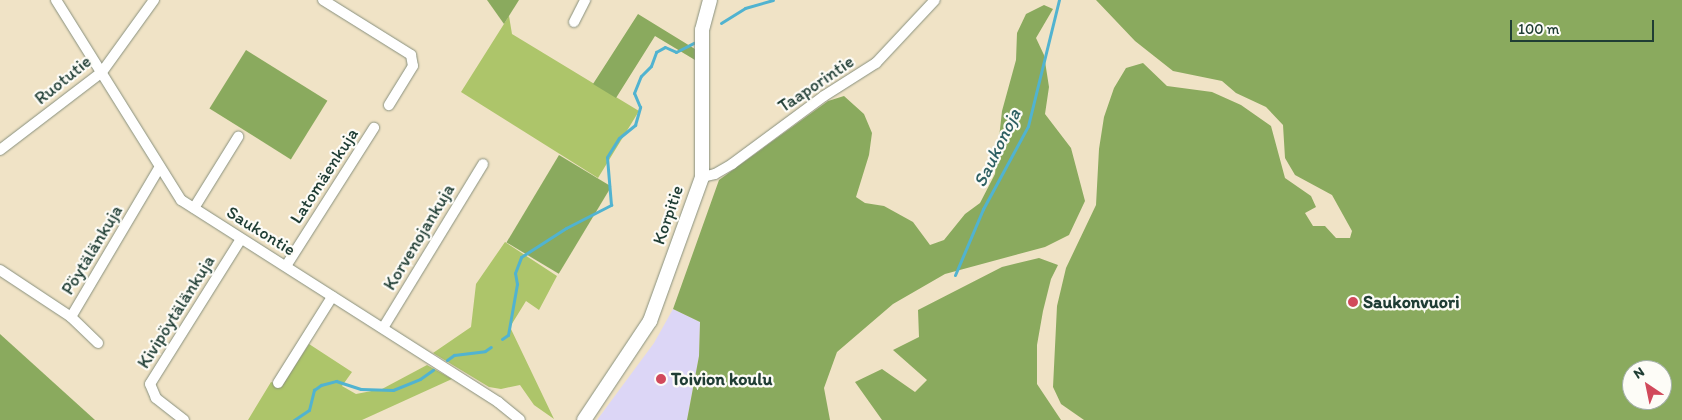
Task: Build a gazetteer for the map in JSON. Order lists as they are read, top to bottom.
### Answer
{
  "streets": {
    "street": [
      "Ruotutie",
      "Taaporintie",
      "Latomäenkuja",
      "Korpitie",
      "Saukontie",
      "Korvenojankuja",
      "Pöytälänkuja",
      "Kivipöytälänkuja"
    ]
  },
  "crossings": [
    ["Ruotutie", "Saukontie"],
    ["Taaporintie", "Korpitie"],
    ["Latomäenkuja", "Saukontie"],
    ["Saukontie", "Korvenojankuja"],
    ["Saukontie", "Pöytälänkuja"],
    ["Saukontie", "Kivipöytälänkuja"]
  ],
  "water": ["Saukonoja"],
  "places": ["Saukonvuori", "Toivion koulu"],
  "scale_bar": "100 m",
  "north": "top left"
}
